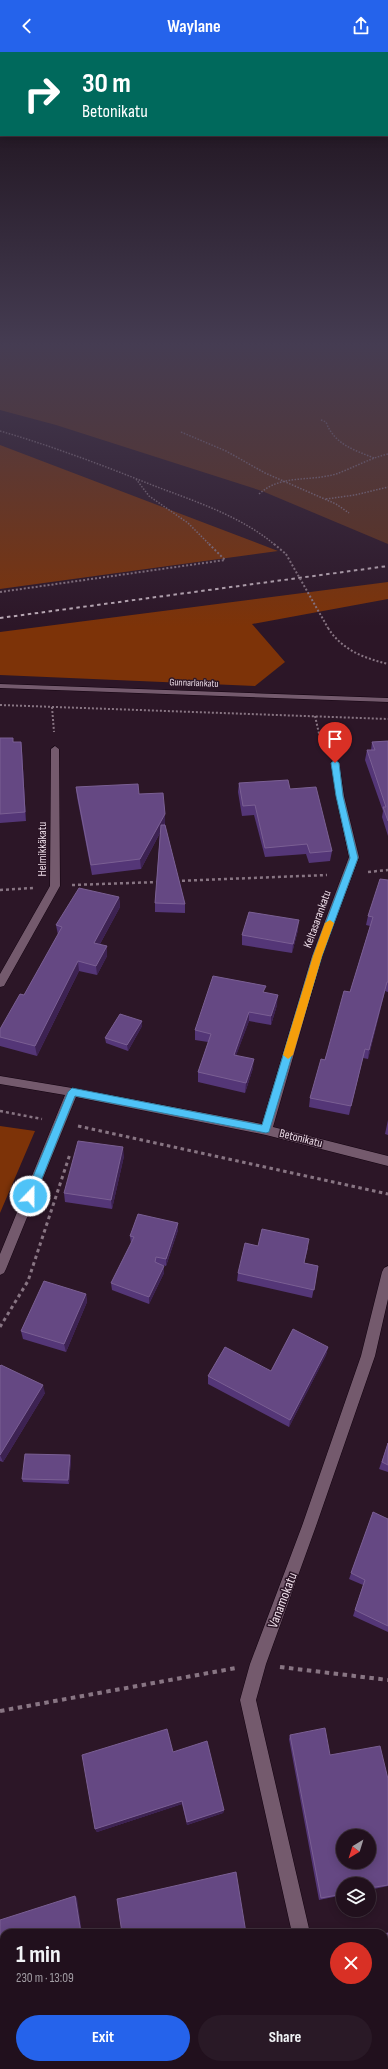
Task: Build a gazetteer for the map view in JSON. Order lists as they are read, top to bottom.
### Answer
{
  "streets": {
    "street": [
      "Gunnarlankatu",
      "Helmikkäkatu",
      "Keltasarankatu",
      "Betonikatu",
      "Vanamokatu"
    ]
  },
  "crossings": [
    ["Keltasarankatu", "Betonikatu"]
  ],
  "north": "bottom left",
  "page": {
    "header": "Waylane",
    "turn": ["30 m", "Betonikatu"],
    "heading": ["1 min", "230 m · 13:09"],
    "buttons": ["Exit", "Share"]
  }
}
